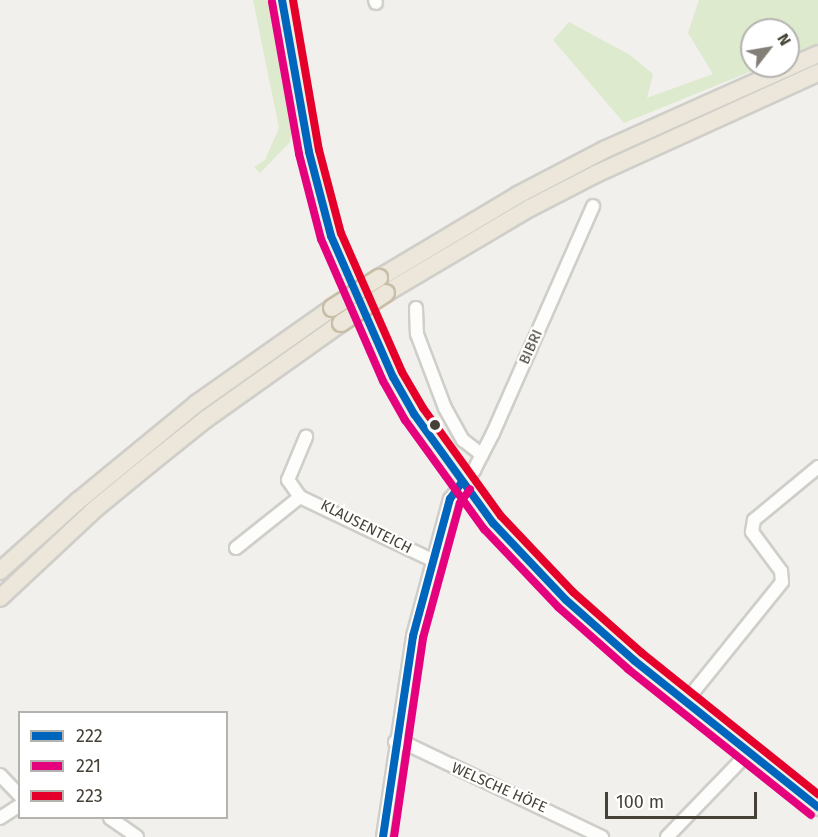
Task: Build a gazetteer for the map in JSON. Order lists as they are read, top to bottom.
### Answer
{
  "streets": {
    "street": ["BIBRI", "KLAUSENTEICH", "WELSCHE HÖFE"]
  },
  "crossings": [
    ["BIBRI", "KLAUSENTEICH"],
    ["BIBRI", "WELSCHE HÖFE"]
  ],
  "lines": ["transit line 222", "transit line 223", "transit line 221"],
  "legend": ["222", "221", "223"],
  "scale_bar": "100 m",
  "north": "top right"
}
